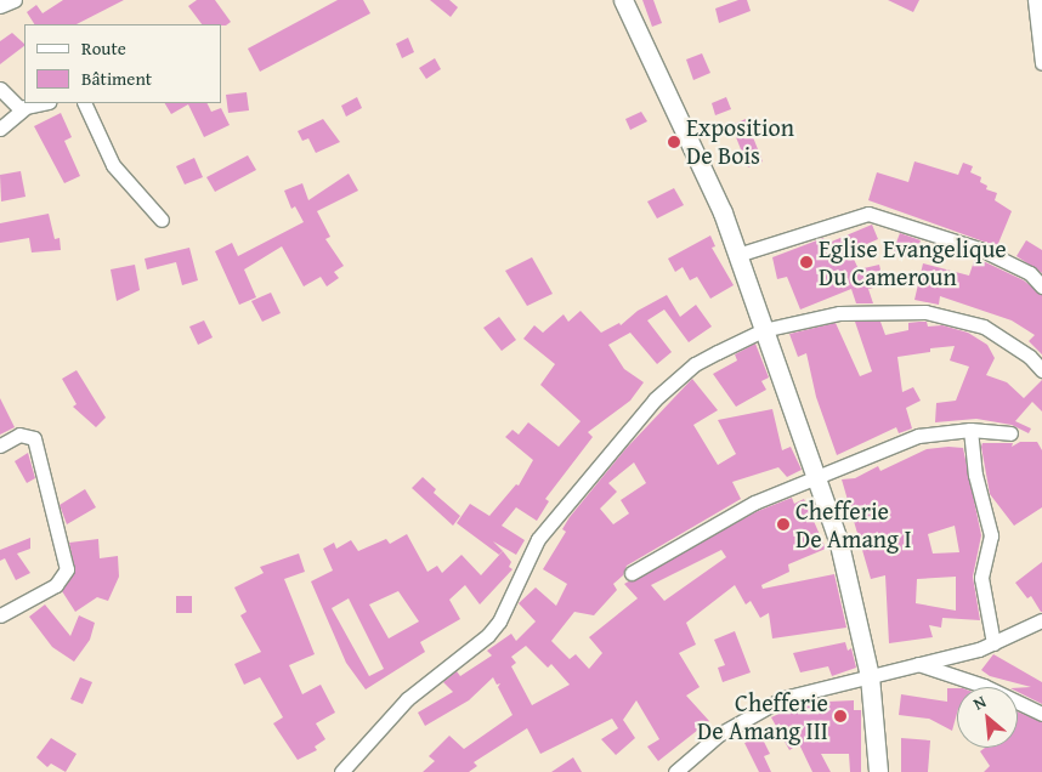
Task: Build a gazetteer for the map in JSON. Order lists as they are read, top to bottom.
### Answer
{
  "places": [
    "Exposition De Bois",
    "Eglise Evangelique Du Cameroun",
    "Chefferie De Amang I",
    "Chefferie De Amang III"
  ],
  "legend": ["Route", "Bâtiment"],
  "north": "top left"
}
